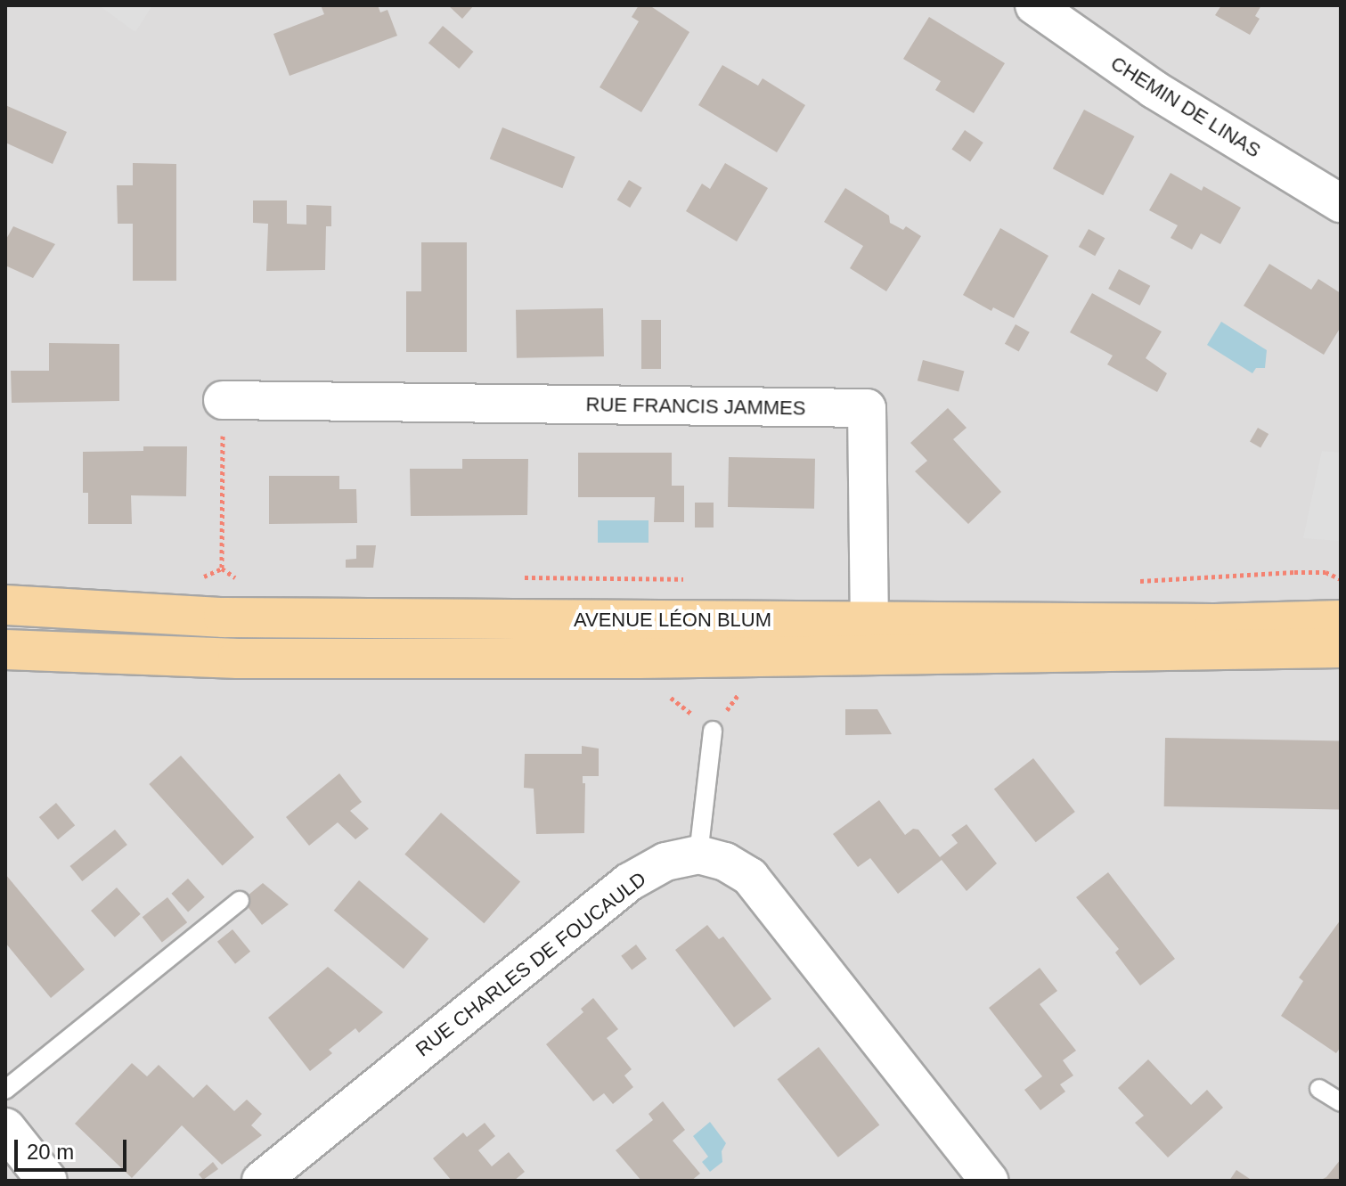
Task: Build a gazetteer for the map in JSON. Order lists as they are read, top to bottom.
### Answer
{
  "streets": {
    "main road": ["AVENUE LÉON BLUM"],
    "street": ["CHEMIN DE LINAS", "RUE FRANCIS JAMMES", "RUE CHARLES DE FOUCAULD"]
  },
  "crossings": [
    ["RUE FRANCIS JAMMES", "AVENUE LÉON BLUM"]
  ],
  "scale_bar": "20 m"
}
